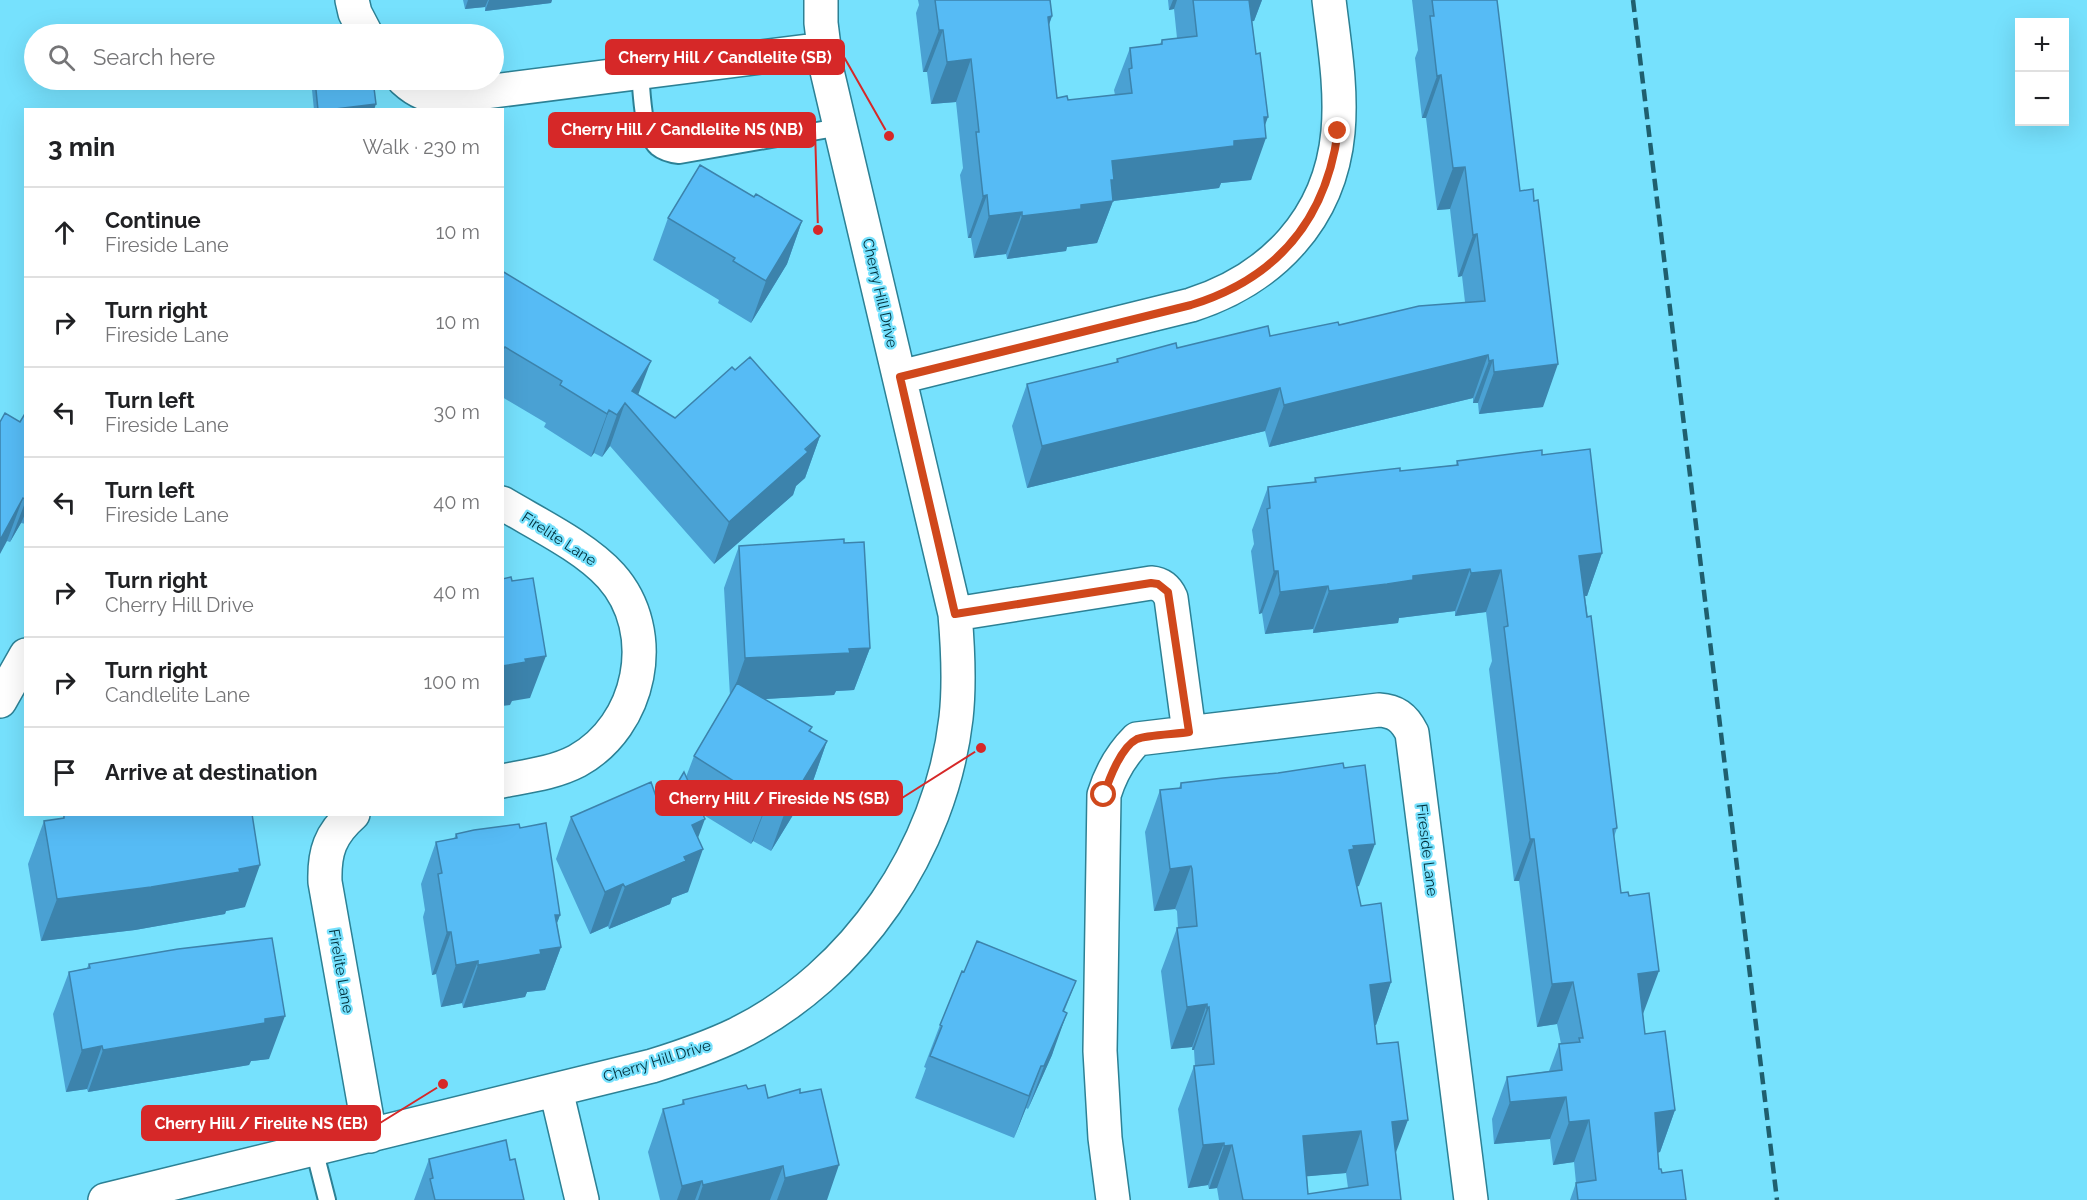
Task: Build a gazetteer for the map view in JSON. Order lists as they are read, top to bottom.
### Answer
{
  "streets": {
    "street": ["Cherry Hill Drive", "Firelite Lane", "Fireside Lane"]
  },
  "crossings": [
    ["Cherry Hill Drive", "Firelite Lane"]
  ],
  "places": [
    "Cherry Hill / Candlelite (SB)",
    "Cherry Hill / Candlelite NS (NB)",
    "Cherry Hill / Fireside NS (SB)",
    "Cherry Hill / Firelite NS (EB)"
  ],
  "page": {
    "map_buttons": ["+", "−"],
    "search": "Search here",
    "heading": ["3 min", "Walk · 230 m"],
    "list": [
      ["Continue", "Fireside Lane", "10 m"],
      ["Turn right", "Fireside Lane", "10 m"],
      ["Turn left", "Fireside Lane", "30 m"],
      ["Turn left", "Fireside Lane", "40 m"],
      ["Turn right", "Cherry Hill Drive", "40 m"],
      ["Turn right", "Candlelite Lane", "100 m"],
      "Arrive at destination"
    ]
  }
}
